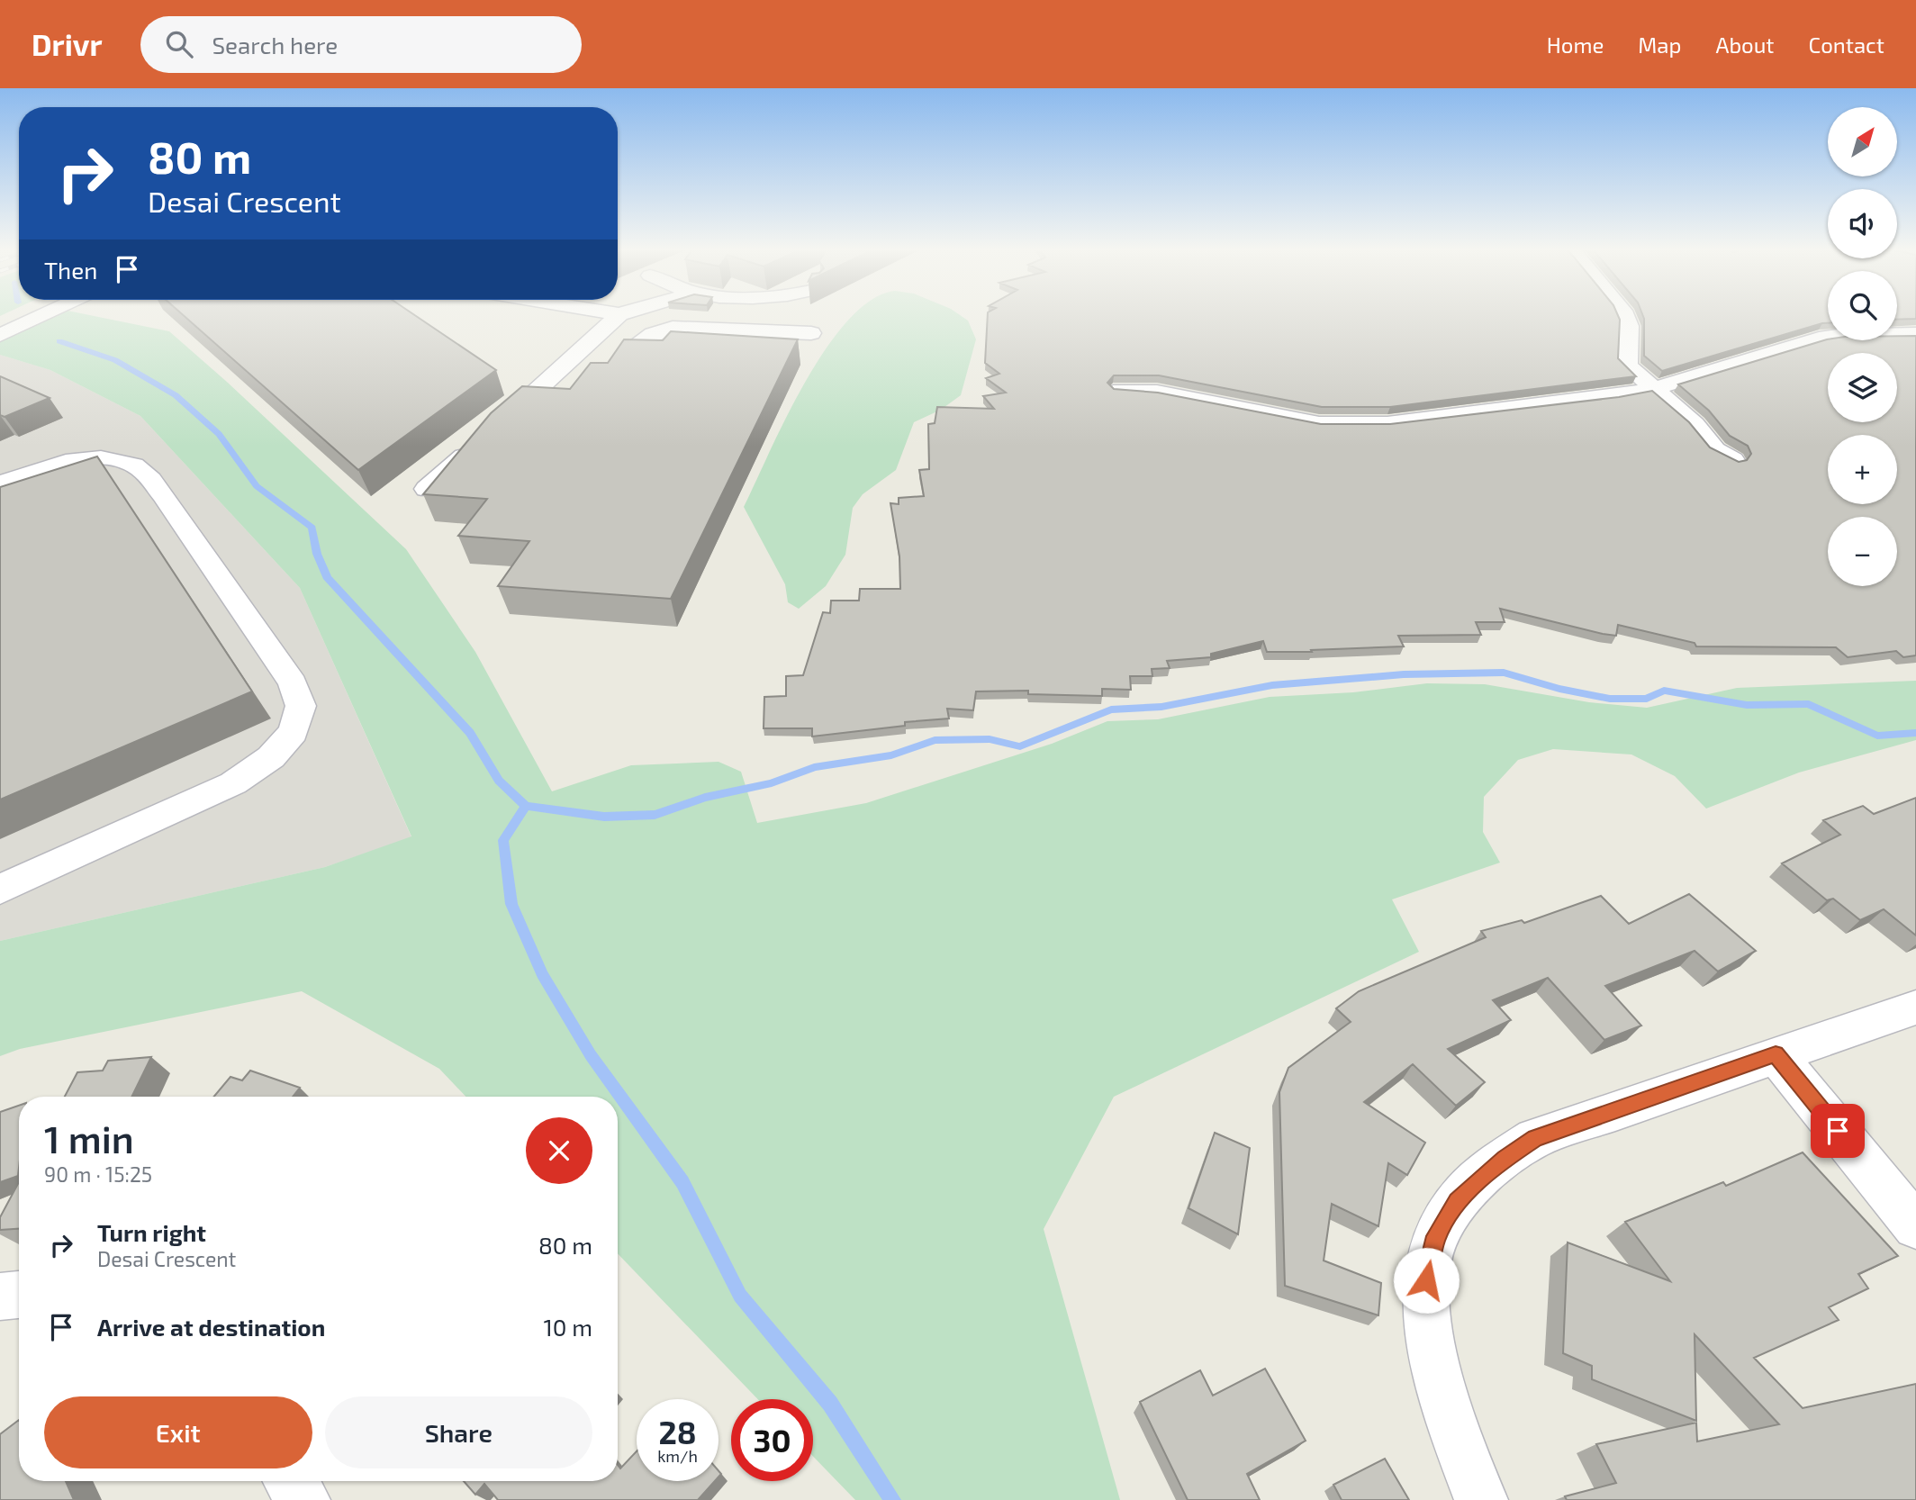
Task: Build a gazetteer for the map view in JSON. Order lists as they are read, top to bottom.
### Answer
{
  "north": "top right",
  "page": {
    "header": "Drivr",
    "search": "Search here",
    "nav": [
      "Home",
      "Map",
      "About",
      "Contact"
    ],
    "map_buttons": ["+", "−"],
    "turn": ["80 m", "Desai Crescent"],
    "then": "Then",
    "heading": ["1 min", "90 m · 15:25"],
    "list": [
      {
        "name": "Turn right",
        "note": "Desai Crescent",
        "value": "80 m"
      },
      {
        "name": "Arrive at destination",
        "value": "10 m"
      }
    ],
    "buttons": ["Exit", "Share"],
    "speed": "28 km/h",
    "limit": "30"
  }
}
